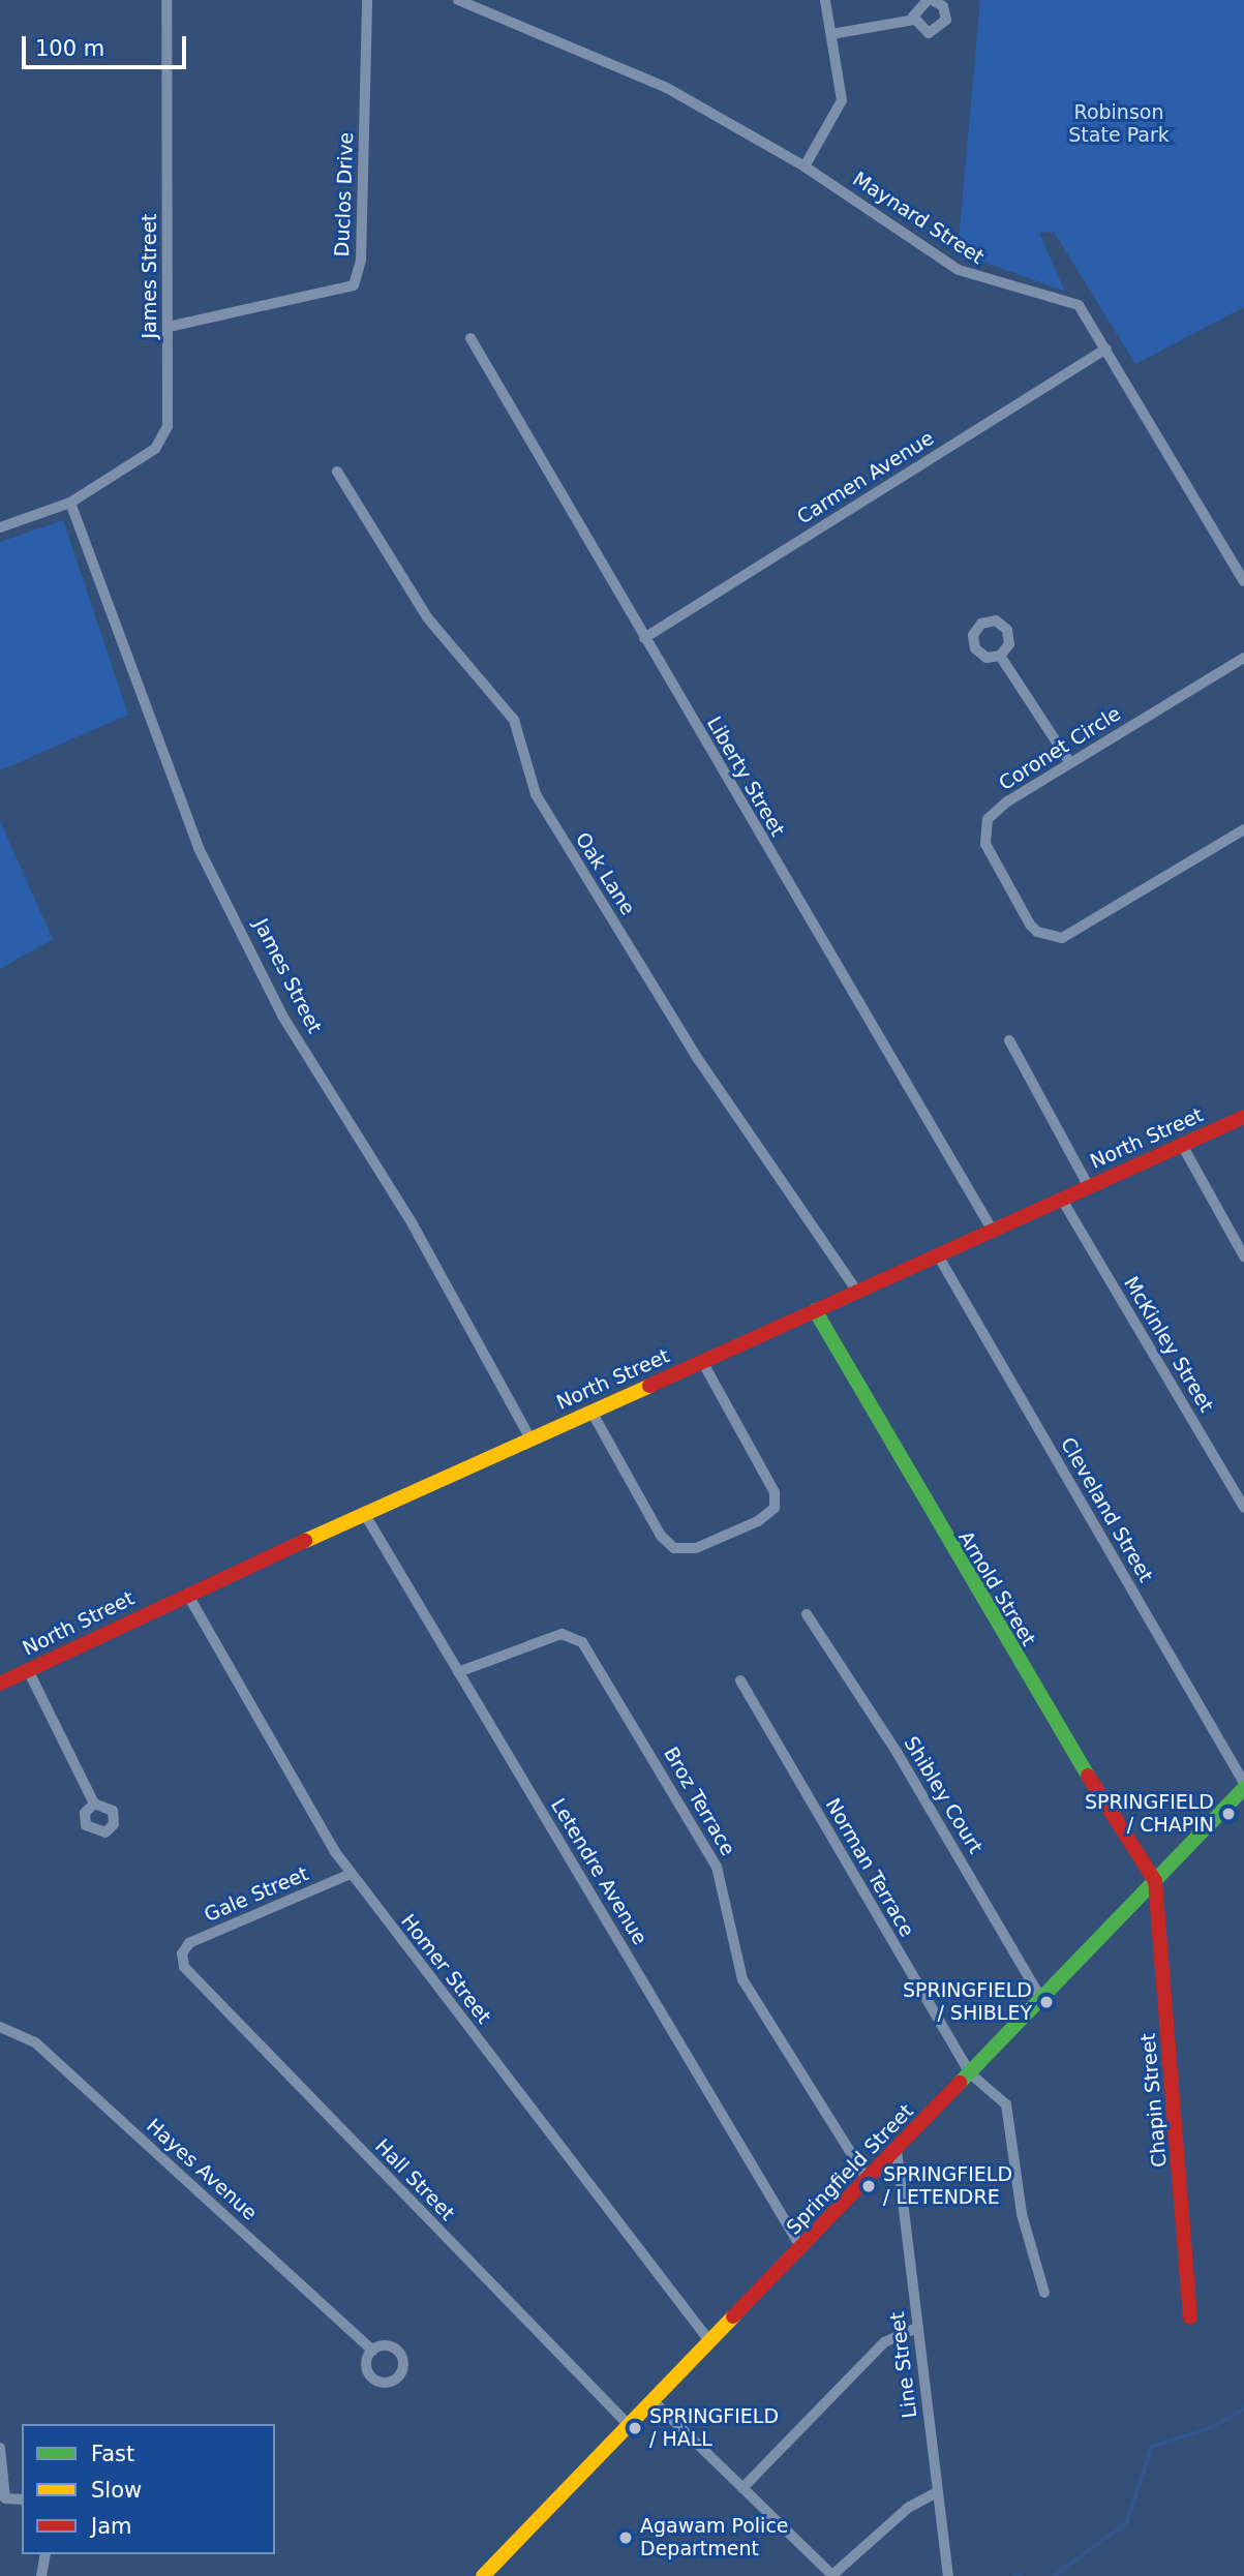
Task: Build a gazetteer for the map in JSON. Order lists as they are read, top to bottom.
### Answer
{
  "streets": {
    "main road": [
      "North Street",
      "Arnold Street",
      "Chapin Street",
      "Springfield Street"
    ],
    "street": [
      "Duclos Drive",
      "Maynard Street",
      "James Street",
      "Carmen Avenue",
      "Coronet Circle",
      "Liberty Street",
      "Oak Lane",
      "McKinley Street",
      "Cleveland Street",
      "Shibley Court",
      "Broz Terrace",
      "Norman Terrace",
      "Letendre Avenue",
      "Gale Street",
      "Homer Street",
      "Hayes Avenue",
      "Hall Street",
      "Line Street"
    ]
  },
  "crossings": [
    ["Duclos Drive", "James Street"],
    ["Maynard Street", "Carmen Avenue"],
    ["James Street", "North Street"],
    ["Carmen Avenue", "Liberty Street"],
    ["Liberty Street", "North Street"],
    ["Oak Lane", "North Street"],
    ["North Street", "McKinley Street"],
    ["North Street", "Cleveland Street"],
    ["North Street", "Arnold Street"],
    ["North Street", "Letendre Avenue"],
    ["North Street", "Homer Street"],
    ["Cleveland Street", "Springfield Street"],
    ["Arnold Street", "Chapin Street"],
    ["Arnold Street", "Springfield Street"],
    ["Shibley Court", "Springfield Street"],
    ["Broz Terrace", "Letendre Avenue"],
    ["Broz Terrace", "Springfield Street"],
    ["Norman Terrace", "Springfield Street"],
    ["Letendre Avenue", "Springfield Street"],
    ["Gale Street", "Homer Street"],
    ["Gale Street", "Hall Street"],
    ["Homer Street", "Springfield Street"],
    ["Chapin Street", "Springfield Street"],
    ["Springfield Street", "Hall Street"],
    ["Springfield Street", "Line Street"]
  ],
  "parks": ["Robinson State Park"],
  "places": [
    "SPRINGFIELD / CHAPIN",
    "SPRINGFIELD / SHIBLEY",
    "SPRINGFIELD / LETENDRE",
    "SPRINGFIELD / HALL",
    "Agawam Police Department"
  ],
  "legend": ["Fast", "Slow", "Jam"],
  "scale_bar": "100 m"
}
